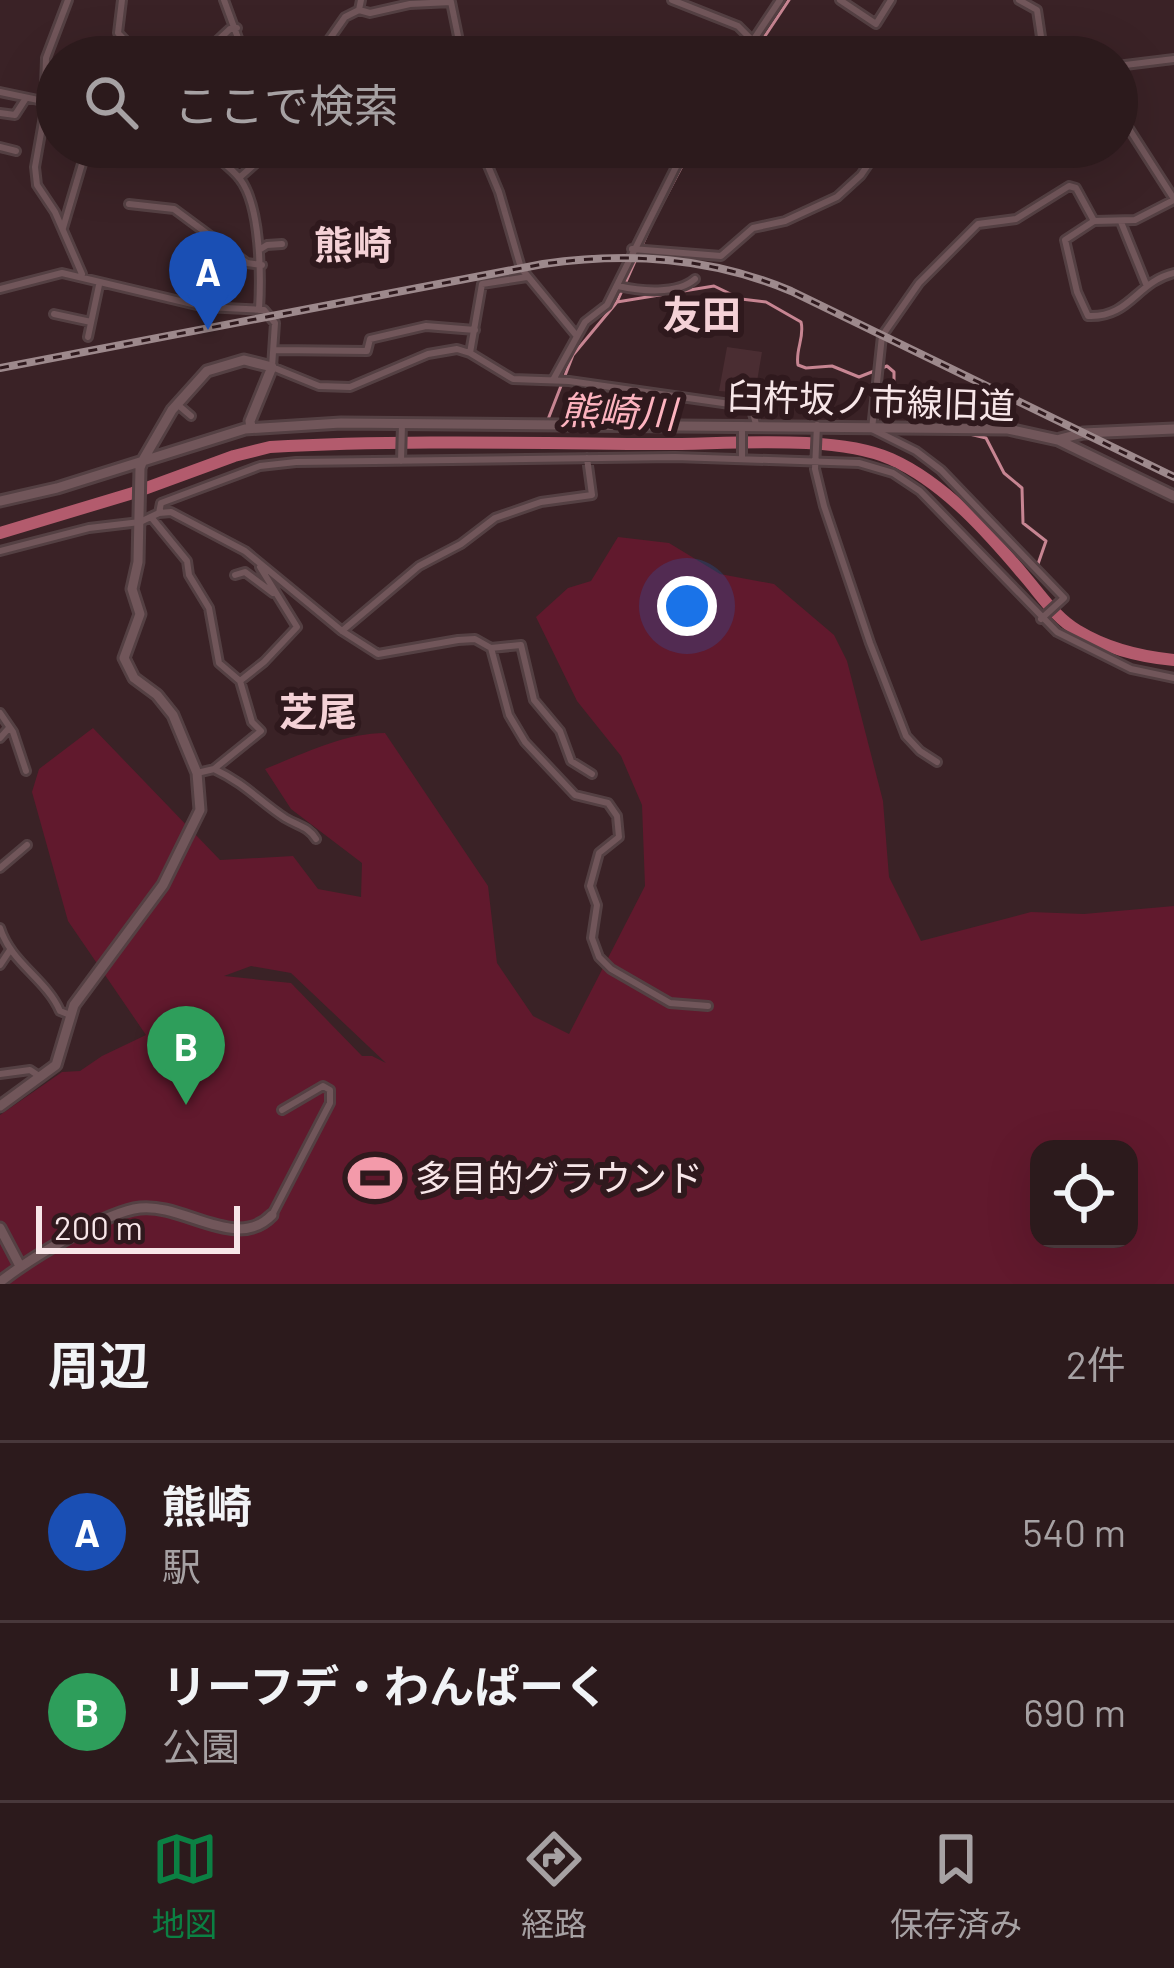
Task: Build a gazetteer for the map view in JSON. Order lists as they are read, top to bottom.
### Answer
{
  "streets": {
    "street": ["臼杵坂ノ市線旧道"]
  },
  "districts": ["熊崎", "友田", "芝尾"],
  "water": ["熊崎川"],
  "places": {
    "sports": ["多目的グラウンド"]
  },
  "scale_bar": "200 m",
  "page": {
    "search": "ここで検索",
    "pins": ["A", "B"],
    "scale": "200 m",
    "heading": ["周辺", "2件"],
    "list": [
      {
        "mark": "A",
        "name": "熊崎",
        "note": "駅",
        "value": "540 m"
      },
      {
        "mark": "B",
        "name": "リーフデ・わんぱーく",
        "note": "公園",
        "value": "690 m"
      }
    ],
    "nav": ["地図", "経路", "保存済み"]
  }
}
